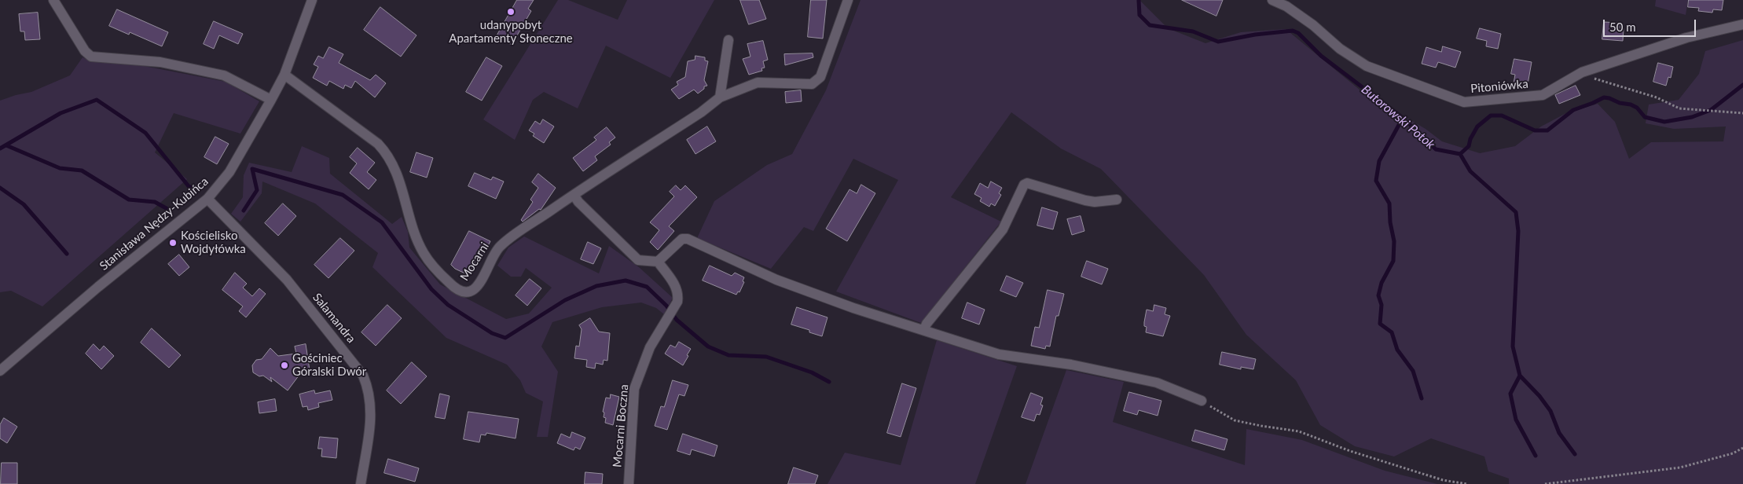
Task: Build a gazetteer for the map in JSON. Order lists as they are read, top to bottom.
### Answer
{
  "streets": {
    "street": [
      "Pitoniówka",
      "Stanisława Nędzy-Kubińca",
      "Mocarni",
      "Salamandra",
      "Mocarni Boczna"
    ]
  },
  "crossings": [
    ["Stanisława Nędzy-Kubińca", "Mocarni"],
    ["Stanisława Nędzy-Kubińca", "Salamandra"]
  ],
  "water": ["Butorowski Potok"],
  "places": ["udanypobyt Apartamenty Słoneczne", "Kościelisko Wojdyłówka", "Gościniec Góralski Dwór"],
  "scale_bar": "50 m"
}
